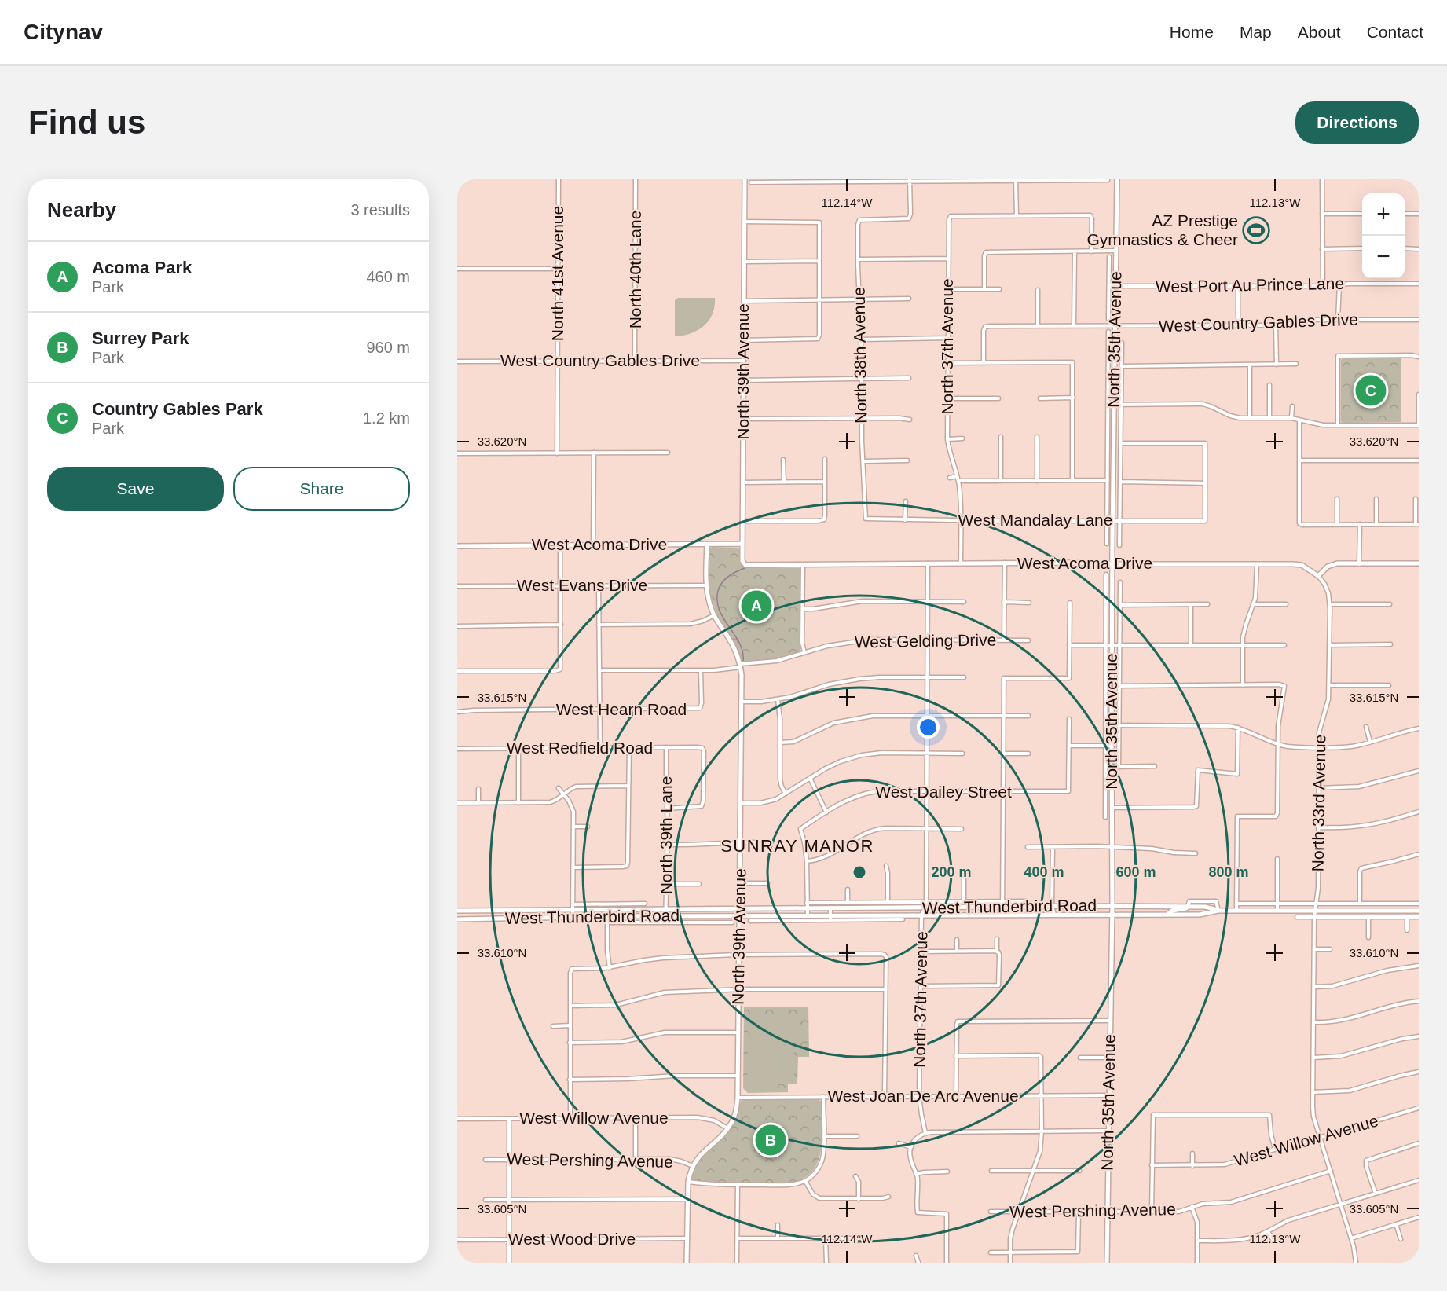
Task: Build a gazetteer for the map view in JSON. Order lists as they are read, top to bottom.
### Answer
{
  "streets": {
    "main road": [
      "North 35th Avenue",
      "North 39th Avenue",
      "West Acoma Drive",
      "West Thunderbird Road"
    ],
    "street": [
      "North 40th Lane",
      "North 41st Avenue",
      "West Port Au Prince Lane",
      "West Country Gables Drive",
      "North 37th Avenue",
      "North 38th Avenue",
      "West Mandalay Lane",
      "West Evans Drive",
      "West Gelding Drive",
      "West Hearn Road",
      "West Redfield Road",
      "West Dailey Street",
      "North 33rd Avenue",
      "North 39th Lane",
      "West Joan De Arc Avenue",
      "West Willow Avenue",
      "West Pershing Avenue",
      "West Wood Drive"
    ]
  },
  "crossings": [
    ["North 40th Lane", "West Country Gables Drive"],
    ["North 41st Avenue", "West Country Gables Drive"],
    ["West Port Au Prince Lane", "North 35th Avenue"],
    ["West Country Gables Drive", "North 35th Avenue"],
    ["West Country Gables Drive", "North 39th Avenue"],
    ["North 35th Avenue", "West Mandalay Lane"],
    ["North 35th Avenue", "West Acoma Drive"],
    ["North 35th Avenue", "West Thunderbird Road"],
    ["North 35th Avenue", "West Joan De Arc Avenue"],
    ["North 35th Avenue", "West Pershing Avenue"],
    ["North 37th Avenue", "West Mandalay Lane"],
    ["North 37th Avenue", "West Acoma Drive"],
    ["North 37th Avenue", "West Gelding Drive"],
    ["North 37th Avenue", "West Dailey Street"],
    ["North 37th Avenue", "West Thunderbird Road"],
    ["North 37th Avenue", "West Joan De Arc Avenue"],
    ["North 38th Avenue", "West Mandalay Lane"],
    ["North 39th Avenue", "West Acoma Drive"],
    ["North 39th Avenue", "West Evans Drive"],
    ["North 39th Avenue", "West Gelding Drive"],
    ["North 39th Avenue", "West Thunderbird Road"],
    ["North 39th Avenue", "West Joan De Arc Avenue"],
    ["North 39th Avenue", "West Willow Avenue"],
    ["North 39th Avenue", "West Pershing Avenue"],
    ["North 39th Avenue", "West Wood Drive"],
    ["West Acoma Drive", "North 33rd Avenue"],
    ["West Gelding Drive", "West Hearn Road"],
    ["West Redfield Road", "North 39th Lane"],
    ["North 33rd Avenue", "West Thunderbird Road"],
    ["North 33rd Avenue", "West Willow Avenue"],
    ["North 33rd Avenue", "West Pershing Avenue"],
    ["North 39th Lane", "West Thunderbird Road"]
  ],
  "districts": ["SUNRAY MANOR"],
  "places": {
    "sports": ["AZ Prestige Gymnastics & Cheer"]
  },
  "page": {
    "header": "Citynav",
    "nav": [
      "Home",
      "Map",
      "About",
      "Contact"
    ],
    "buttons": [
      "Directions",
      ["Save", "Share"]
    ],
    "title": "Find us",
    "heading": ["Nearby", "3 results"],
    "map_buttons": ["+", "−"],
    "list": [
      {
        "mark": "A",
        "name": "Acoma Park",
        "note": "Park",
        "value": "460 m"
      },
      {
        "mark": "B",
        "name": "Surrey Park",
        "note": "Park",
        "value": "960 m"
      },
      {
        "mark": "C",
        "name": "Country Gables Park",
        "note": "Park",
        "value": "1.2 km"
      }
    ],
    "pins": ["C", "A", "B"]
  },
  "coordinates": [
    "112.14°W",
    "112.13°W",
    "33.620°N",
    "33.615°N",
    "33.610°N",
    "33.605°N"
  ],
  "rings": [
    "200 m",
    "400 m",
    "600 m",
    "800 m"
  ]
}
